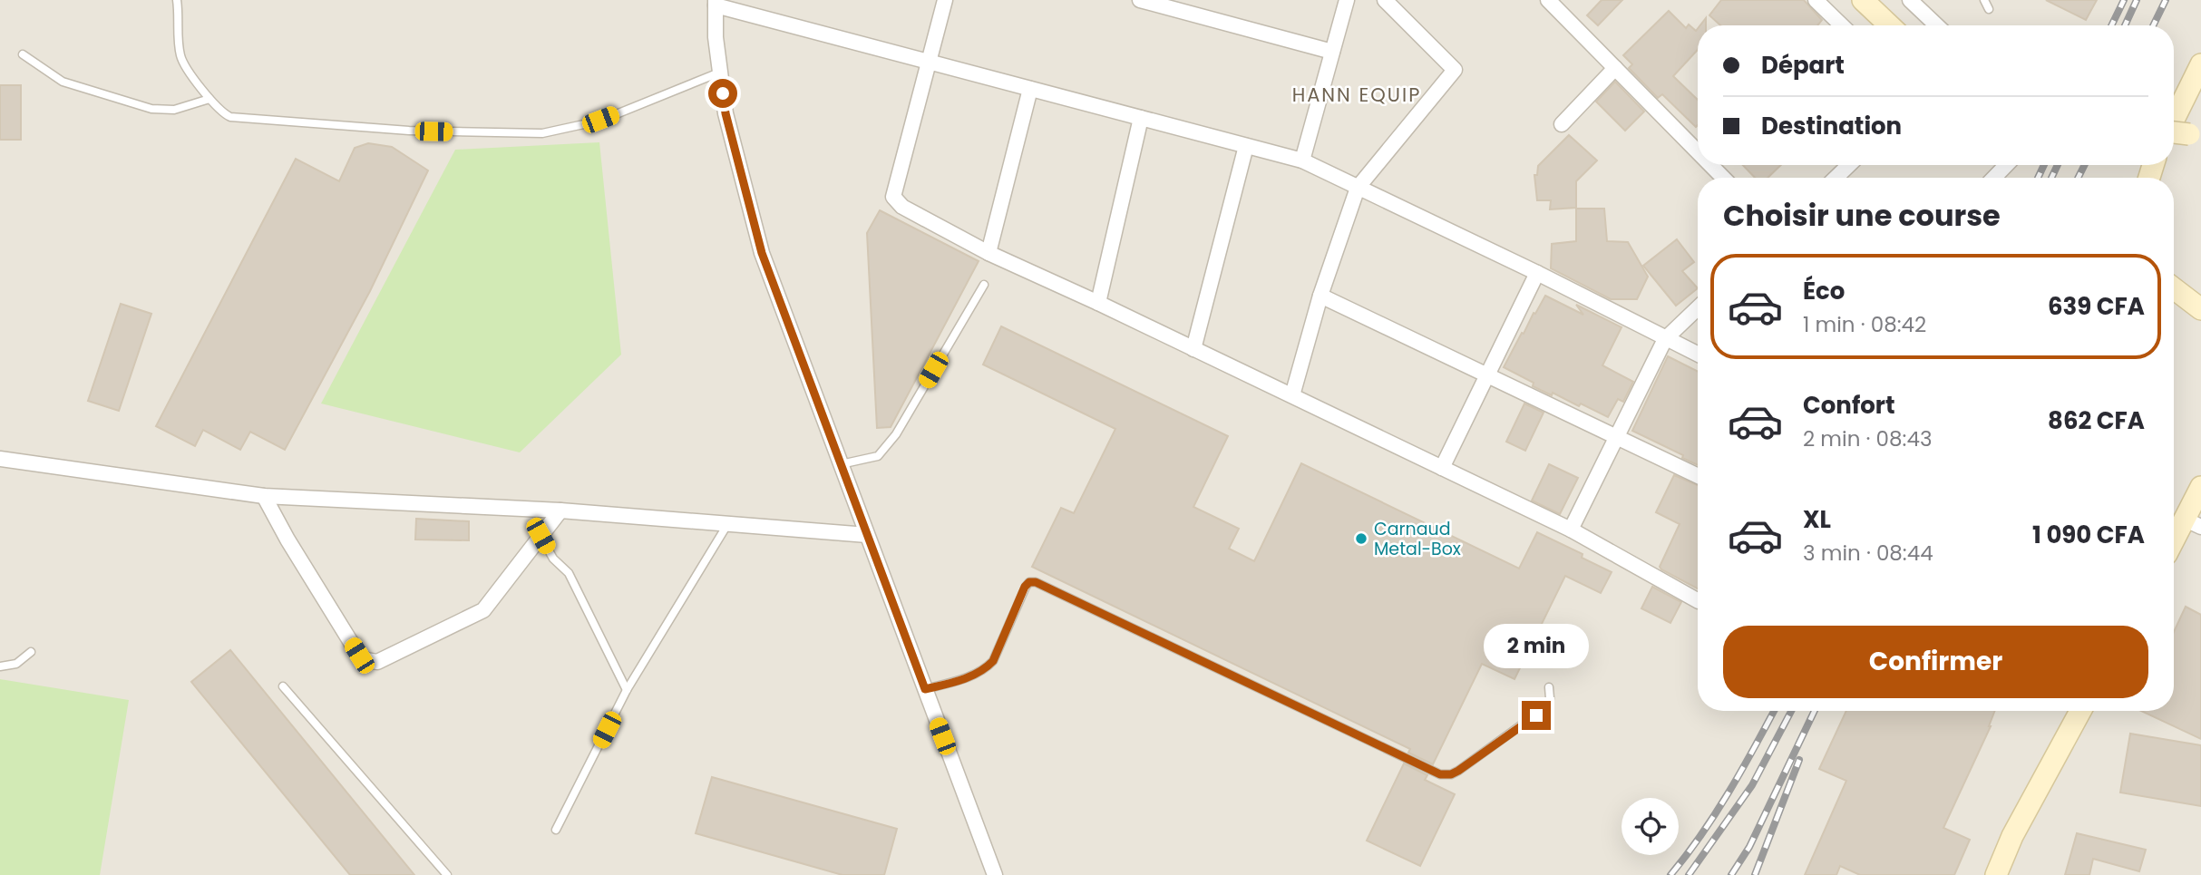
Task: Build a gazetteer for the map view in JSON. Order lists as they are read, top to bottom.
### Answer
{
  "districts": ["HANN EQUIP"],
  "places": ["Carnaud Metal-Box"],
  "page": {
    "banner": ["Départ", "Destination"],
    "heading": "Choisir une course",
    "list": [
      {
        "name": "Éco",
        "note": "1 min · 08:42",
        "value": "639 CFA"
      },
      {
        "name": "Confort",
        "note": "2 min · 08:43",
        "value": "862 CFA"
      },
      {
        "name": "XL",
        "note": "3 min · 08:44",
        "value": "1 090 CFA"
      }
    ],
    "buttons": "Confirmer",
    "bubble": "2 min"
  }
}
